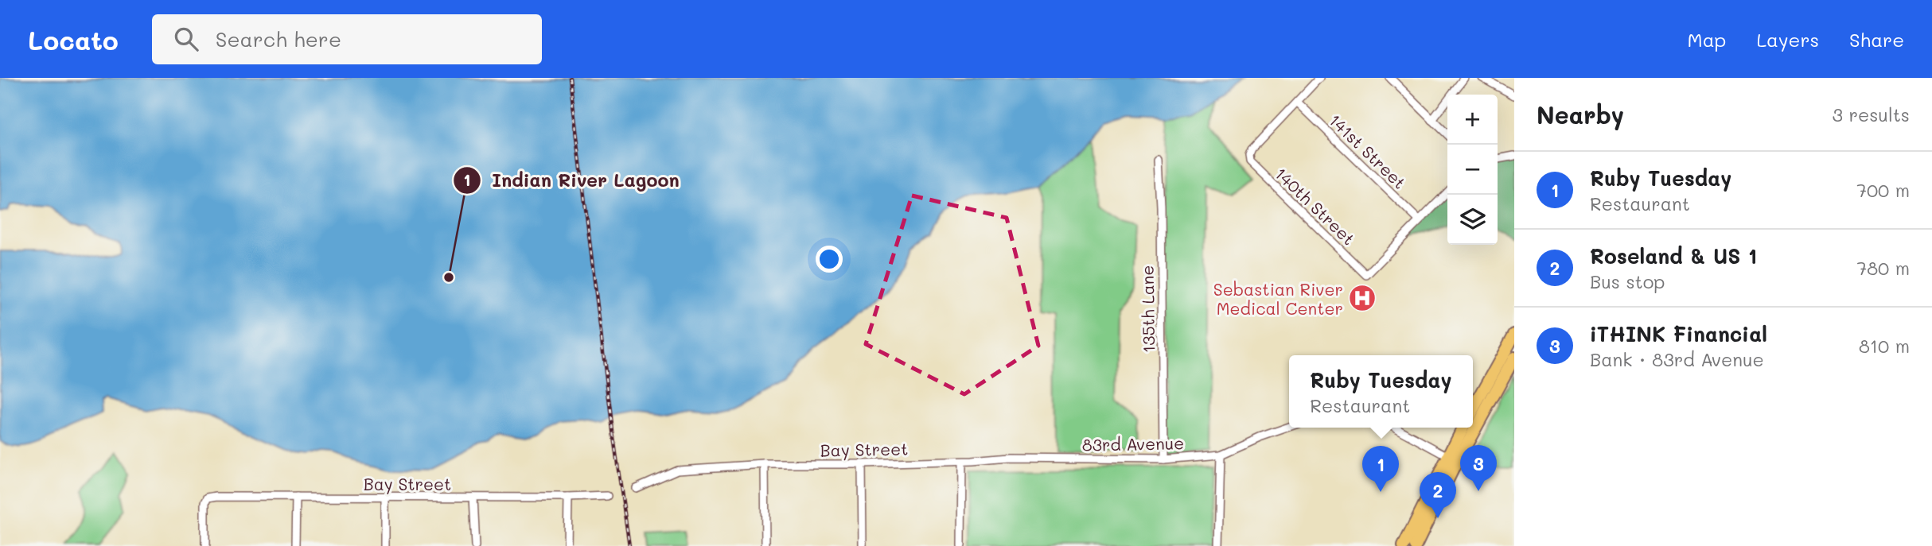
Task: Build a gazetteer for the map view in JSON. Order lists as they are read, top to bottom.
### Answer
{
  "streets": {
    "street": [
      "141st Street",
      "140th Street",
      "135th Lane",
      "83rd Avenue",
      "Bay Street"
    ]
  },
  "crossings": [
    ["141st Street", "140th Street"],
    ["135th Lane", "83rd Avenue"],
    ["83rd Avenue", "Bay Street"]
  ],
  "places": {
    "other": ["Indian River Lagoon"],
    "hospital": ["Sebastian River Medical Center"]
  },
  "page": {
    "header": "Locato",
    "search": "Search here",
    "nav": ["Map", "Layers", "Share"],
    "heading": ["Nearby", "3 results"],
    "map_buttons": ["+", "−"],
    "list": [
      {
        "mark": "1",
        "name": "Ruby Tuesday",
        "note": "Restaurant",
        "value": "700 m"
      },
      {
        "mark": "2",
        "name": "Roseland & US 1",
        "note": "Bus stop",
        "value": "780 m"
      },
      {
        "mark": "3",
        "name": "iTHINK Financial",
        "note": "Bank · 83rd Avenue",
        "value": "810 m"
      }
    ],
    "popup": ["Ruby Tuesday", "Restaurant"],
    "pins": ["3", "1", "2"]
  }
}
